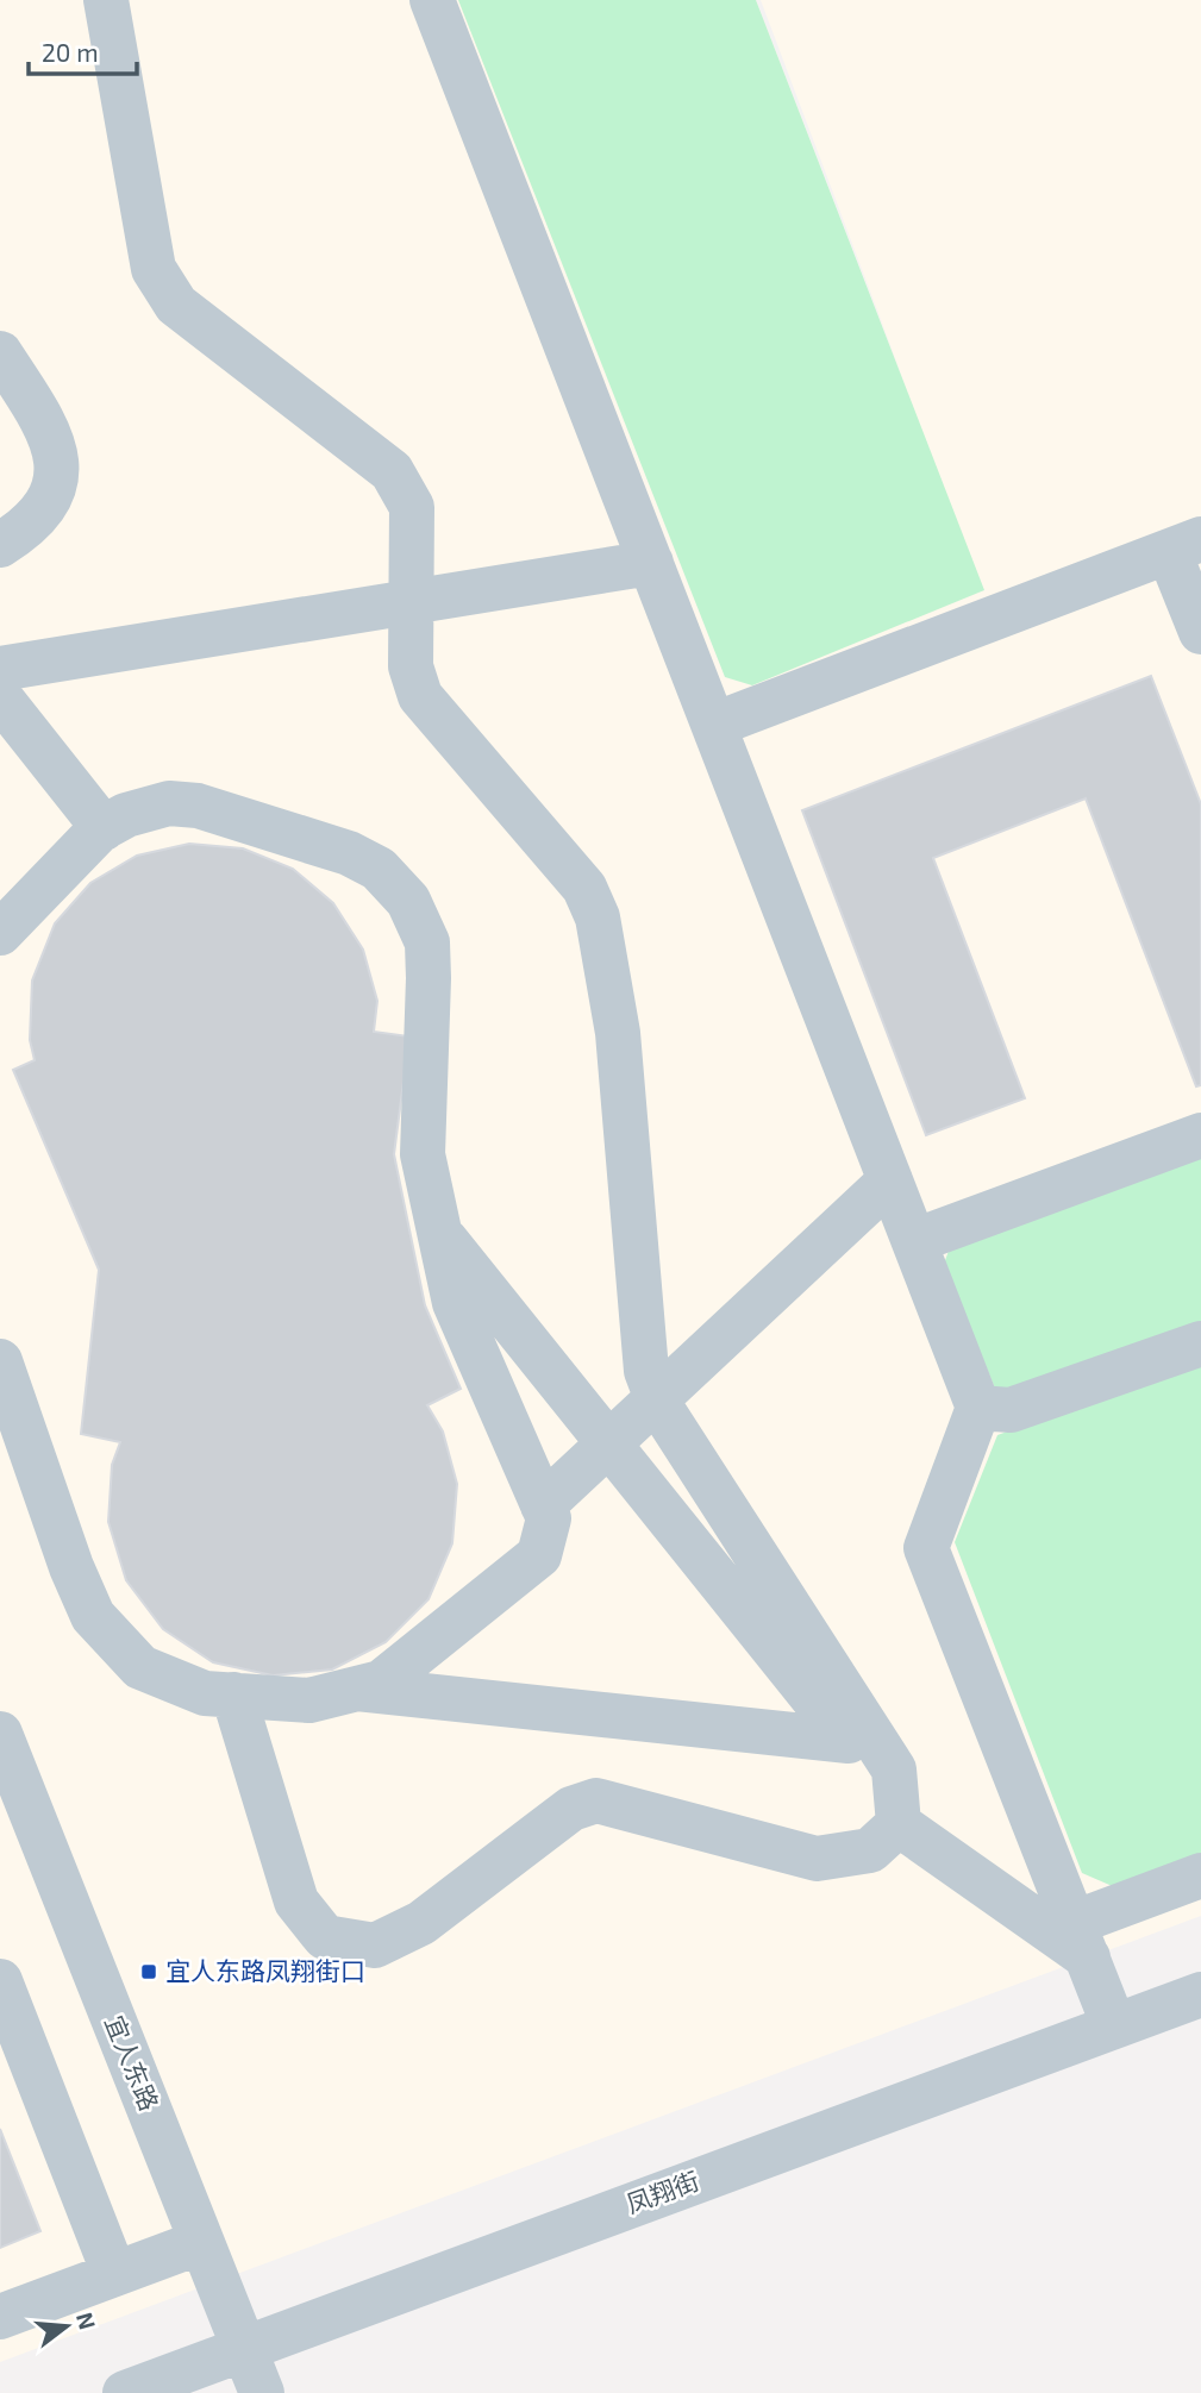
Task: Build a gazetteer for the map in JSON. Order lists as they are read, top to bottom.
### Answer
{
  "streets": {
    "street": ["宜人东路", "凤翔街"]
  },
  "crossings": [
    ["宜人东路", "凤翔街"]
  ],
  "places": {
    "transit": ["宜人东路凤翔街口"]
  },
  "scale_bar": "20 m",
  "north": "right"
}
